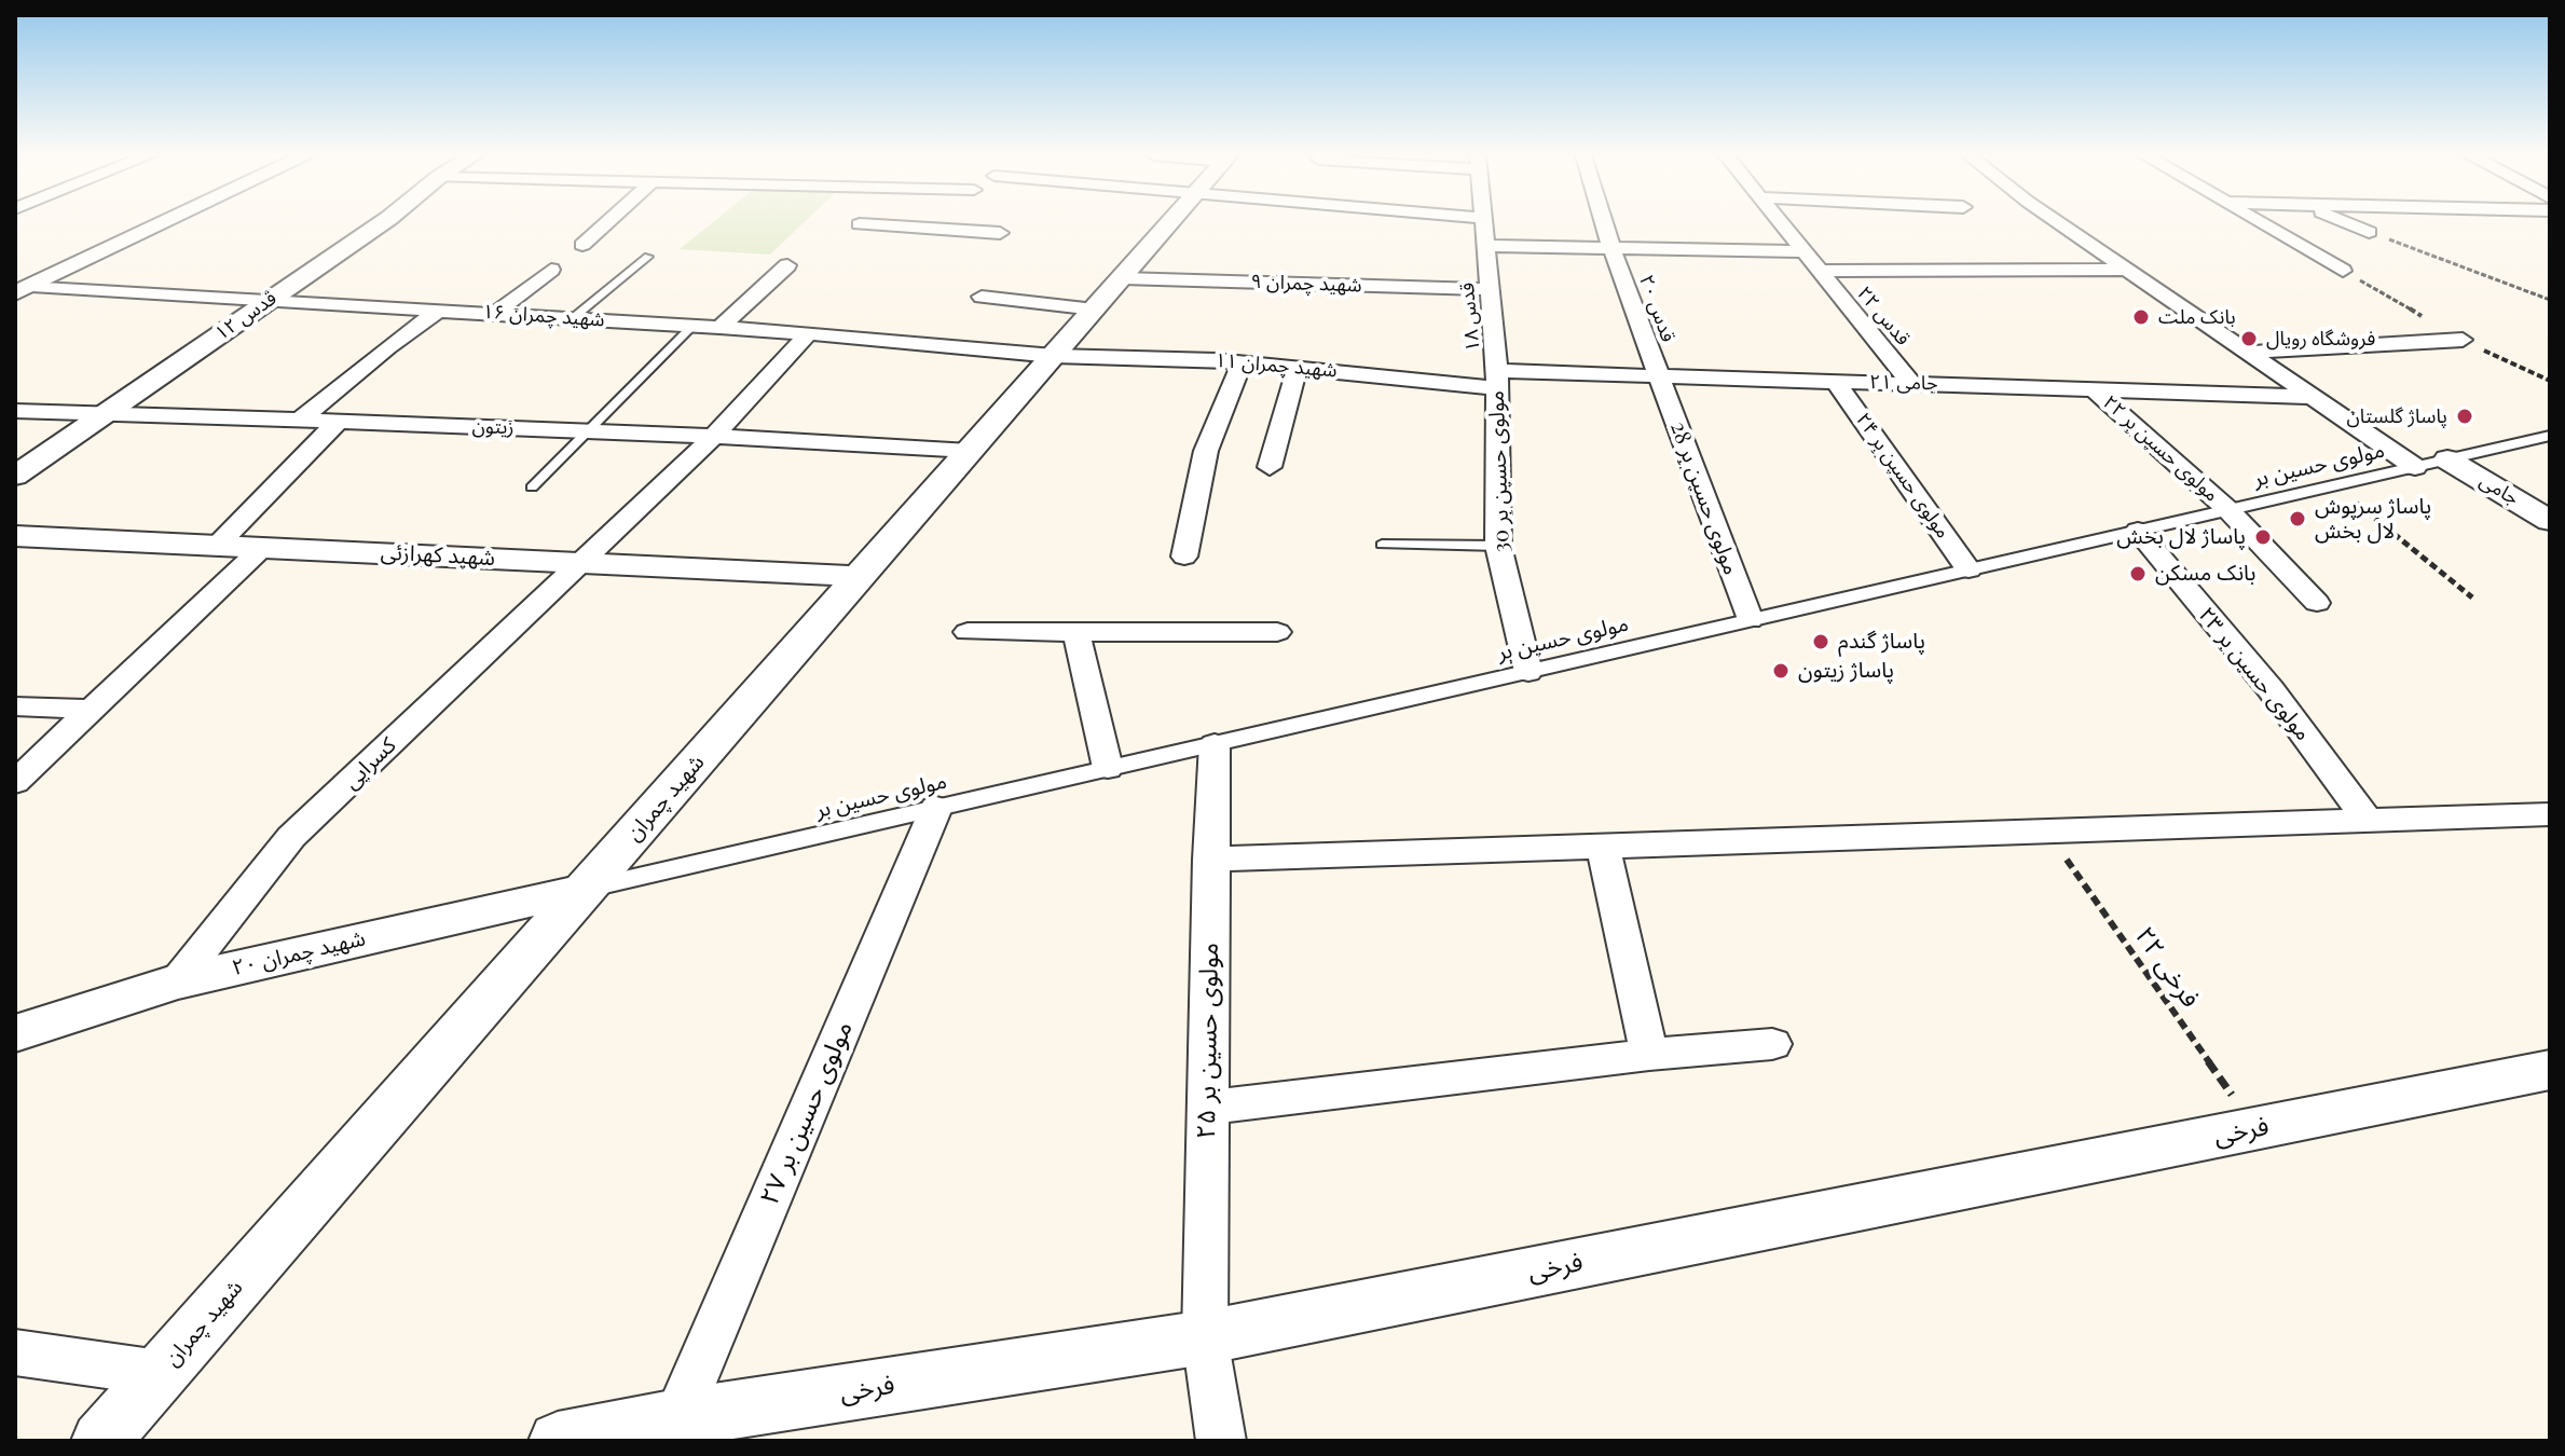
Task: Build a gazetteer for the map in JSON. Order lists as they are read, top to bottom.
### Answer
{
  "streets": {
    "street": [
      "شهید چمران ۹",
      "قدس ۲۰",
      "قدس ۱۲",
      "شهید چمران ۱۶",
      "قدس ۲۲",
      "قدس ۱۸",
      "شهید چمران ۱۱",
      "جامی ۲۱",
      "زیتون",
      "مولوی حسین بر ۲۲",
      "مولوی حسین بر",
      "مولوی حسین بر 30",
      "مولوی حسین بر ۲۴",
      "جامی",
      "مولوی حسین بر 28",
      "شهید کهرازئی",
      "مولوی حسین بر ۲۳",
      "کسرایی",
      "شهید چمران",
      "شهید چمران ۲۰",
      "مولوی حسین بر ۲۵",
      "مولوی حسین بر ۲۷",
      "فرخی"
    ],
    "path": ["فرخی ۲۲"]
  },
  "crossings": [
    ["شهید چمران ۹", "قدس ۱۸"],
    ["شهید چمران ۹", "شهید چمران"],
    ["قدس ۲۰", "جامی ۲۱"],
    ["قدس ۲۰", "مولوی حسین بر 28"],
    ["قدس ۱۲", "شهید چمران ۱۶"],
    ["قدس ۱۲", "زیتون"],
    ["شهید چمران ۱۶", "شهید چمران ۱۱"],
    ["شهید چمران ۱۶", "کسرایی"],
    ["شهید چمران ۱۶", "شهید چمران"],
    ["قدس ۲۲", "جامی ۲۱"],
    ["قدس ۱۸", "شهید چمران ۱۱"],
    ["قدس ۱۸", "جامی ۲۱"],
    ["قدس ۱۸", "مولوی حسین بر 30"],
    ["شهید چمران ۱۱", "جامی ۲۱"],
    ["شهید چمران ۱۱", "مولوی حسین بر 30"],
    ["شهید چمران ۱۱", "شهید چمران"],
    ["جامی ۲۱", "مولوی حسین بر ۲۲"],
    ["جامی ۲۱", "مولوی حسین بر 30"],
    ["جامی ۲۱", "مولوی حسین بر ۲۴"],
    ["جامی ۲۱", "مولوی حسین بر 28"],
    ["زیتون", "کسرایی"],
    ["زیتون", "شهید چمران"],
    ["مولوی حسین بر ۲۲", "مولوی حسین بر"],
    ["مولوی حسین بر", "مولوی حسین بر 30"],
    ["مولوی حسین بر", "مولوی حسین بر ۲۴"],
    ["مولوی حسین بر", "جامی"],
    ["مولوی حسین بر", "مولوی حسین بر 28"],
    ["مولوی حسین بر", "مولوی حسین بر ۲۳"],
    ["مولوی حسین بر", "شهید چمران"],
    ["مولوی حسین بر", "شهید چمران ۲۰"],
    ["مولوی حسین بر", "مولوی حسین بر ۲۵"],
    ["مولوی حسین بر", "مولوی حسین بر ۲۷"],
    ["شهید کهرازئی", "کسرایی"],
    ["شهید کهرازئی", "شهید چمران"],
    ["کسرایی", "شهید چمران ۲۰"],
    ["شهید چمران", "شهید چمران ۲۰"],
    ["فرخی ۲۲", "فرخی"],
    ["مولوی حسین بر ۲۵", "فرخی"],
    ["مولوی حسین بر ۲۷", "فرخی"]
  ],
  "places": [
    "بانک ملت",
    "فروشگاه رویال",
    "پاساژ گلستان",
    "پاساژ سرپوش لال بخش",
    "پاساژ لال بخش",
    "بانک مسکن",
    "پاساژ گندم",
    "پاساژ زیتون"
  ]
}
